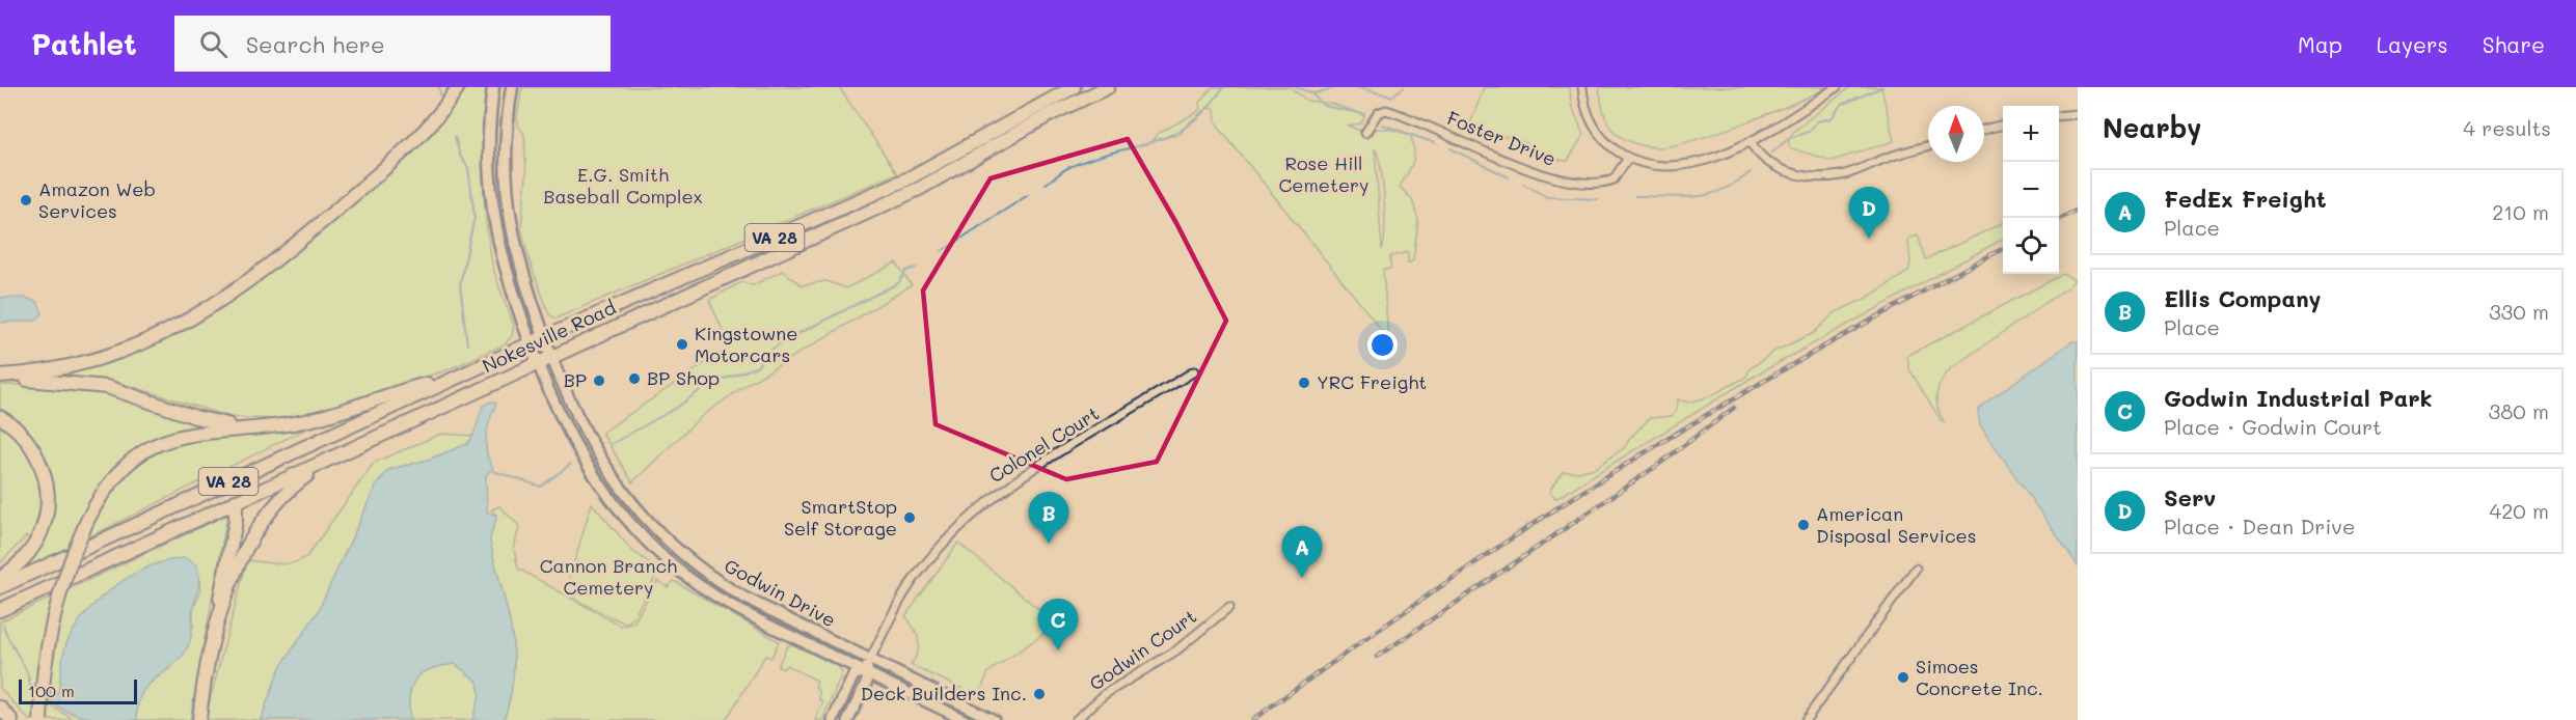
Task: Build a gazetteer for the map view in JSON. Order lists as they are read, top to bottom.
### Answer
{
  "streets": {
    "highway": ["VA 28", "Nokesville Road"],
    "main road": ["Godwin Drive"],
    "street": ["Foster Drive", "Colonel Court", "Godwin Court"]
  },
  "crossings": [
    ["Nokesville Road", "Godwin Drive"],
    ["Colonel Court", "Godwin Drive"]
  ],
  "parks": ["Rose Hill Cemetery", "E.G. Smith Baseball Complex", "Cannon Branch Cemetery"],
  "places": [
    "Amazon Web Services",
    "Kingstowne Motorcars",
    "BP Shop",
    "BP",
    "YRC Freight",
    "SmartStop Self Storage",
    "American Disposal Services",
    "Simoes Concrete Inc.",
    "Deck Builders Inc."
  ],
  "scale_bar": "100 m",
  "north": "top",
  "page": {
    "header": "Pathlet",
    "search": "Search here",
    "nav": ["Map", "Layers", "Share"],
    "heading": ["Nearby", "4 results"],
    "map_buttons": ["+", "−"],
    "list": [
      {
        "mark": "A",
        "name": "FedEx Freight",
        "note": "Place",
        "value": "210 m"
      },
      {
        "mark": "B",
        "name": "Ellis Company",
        "note": "Place",
        "value": "330 m"
      },
      {
        "mark": "C",
        "name": "Godwin Industrial Park",
        "note": "Place · Godwin Court",
        "value": "380 m"
      },
      {
        "mark": "D",
        "name": "Serv",
        "note": "Place · Dean Drive",
        "value": "420 m"
      }
    ],
    "pins": [
      "D",
      "B",
      "A",
      "C"
    ],
    "scale": "100 m"
  }
}
